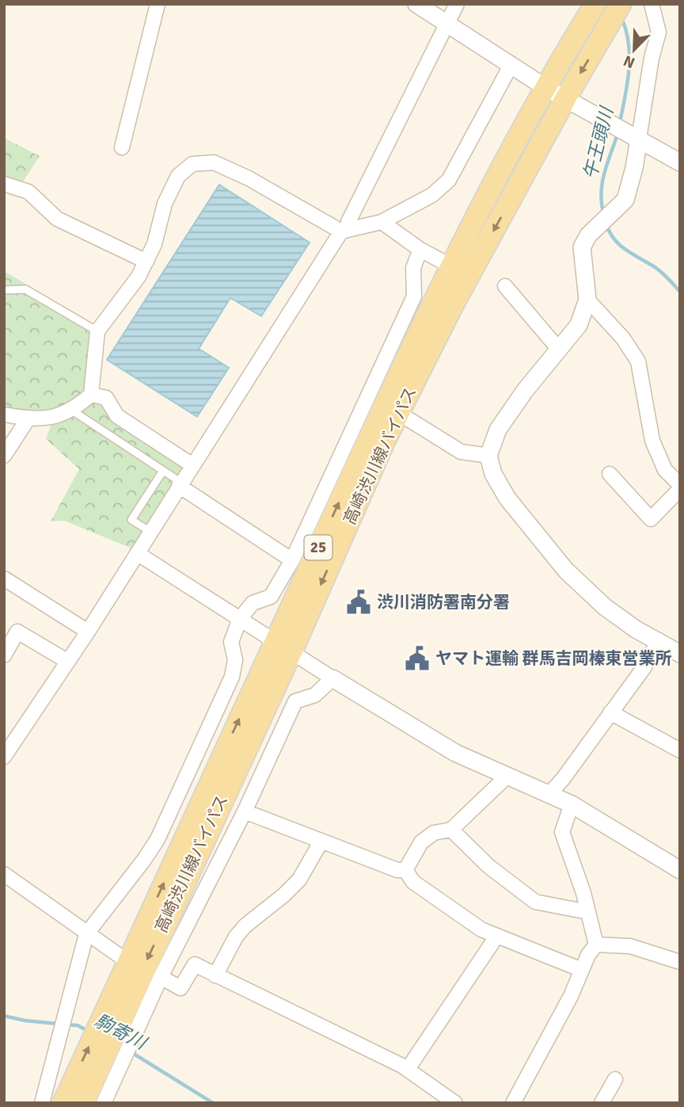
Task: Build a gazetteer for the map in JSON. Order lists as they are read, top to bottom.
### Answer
{
  "streets": {
    "main road": ["高崎渋川線バイパス", "25"]
  },
  "water": ["午王頭川", "駒寄川"],
  "places": {
    "public building": ["渋川消防署南分署", "ヤマト運輸 群馬吉岡榛東営業所"]
  },
  "north": "bottom left"
}
